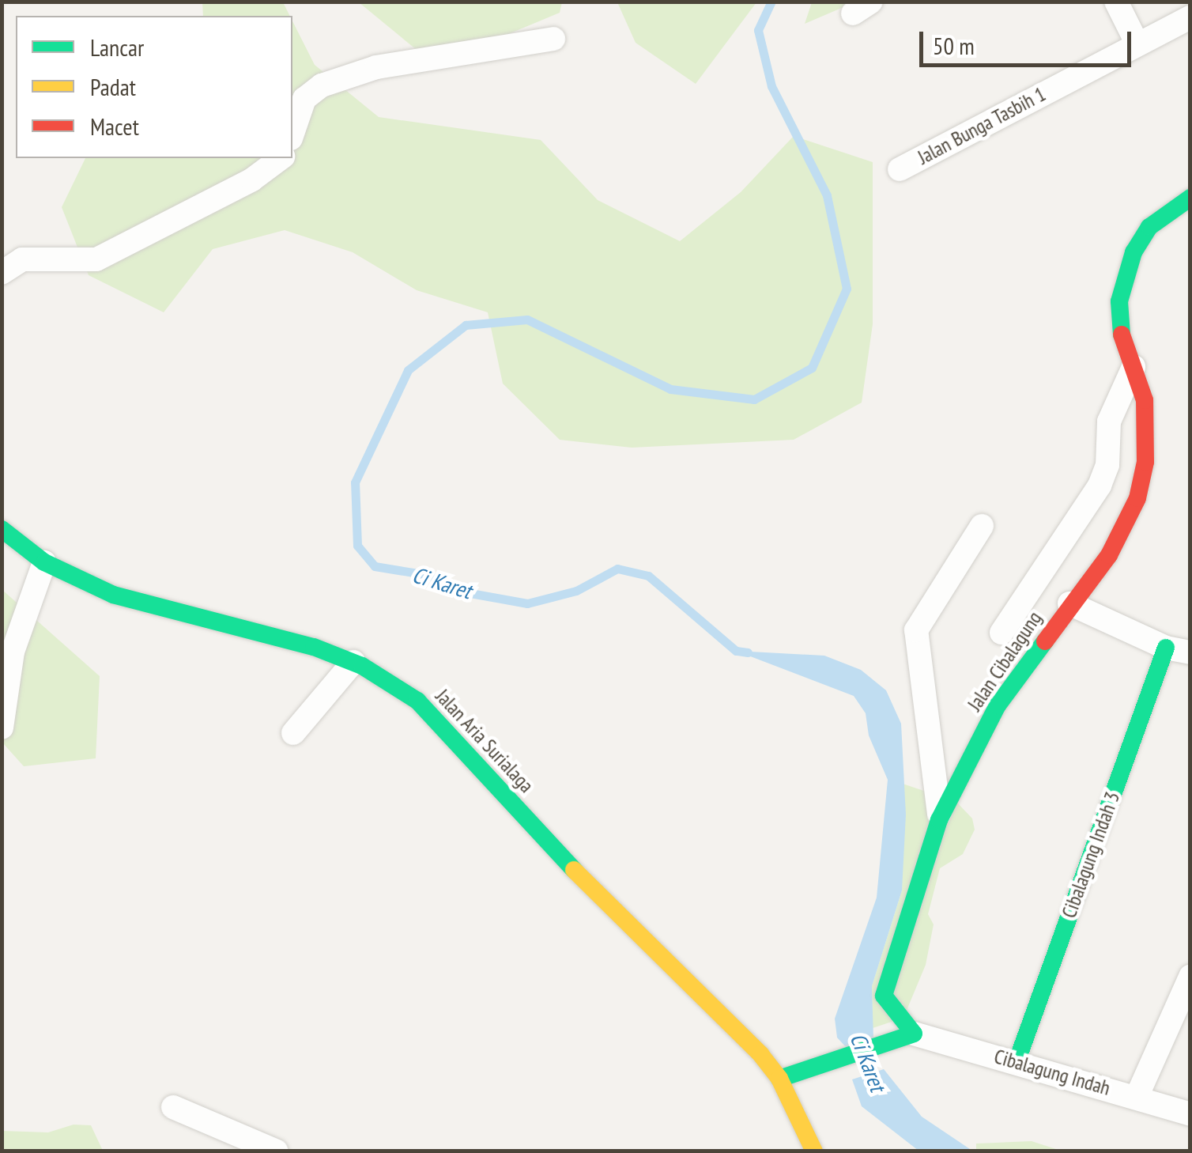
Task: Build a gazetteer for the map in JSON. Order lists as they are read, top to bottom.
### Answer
{
  "streets": {
    "street": [
      "Jalan Bunga Tasbih 1",
      "Jalan Cibalagung",
      "Jalan Aria Surialaga",
      "Cibalagung Indah 3",
      "Cibalagung Indah"
    ]
  },
  "crossings": [
    ["Jalan Cibalagung", "Cibalagung Indah"],
    ["Cibalagung Indah 3", "Cibalagung Indah"]
  ],
  "water": ["Ci Karet"],
  "legend": ["Lancar", "Padat", "Macet"],
  "scale_bar": "50 m"
}
